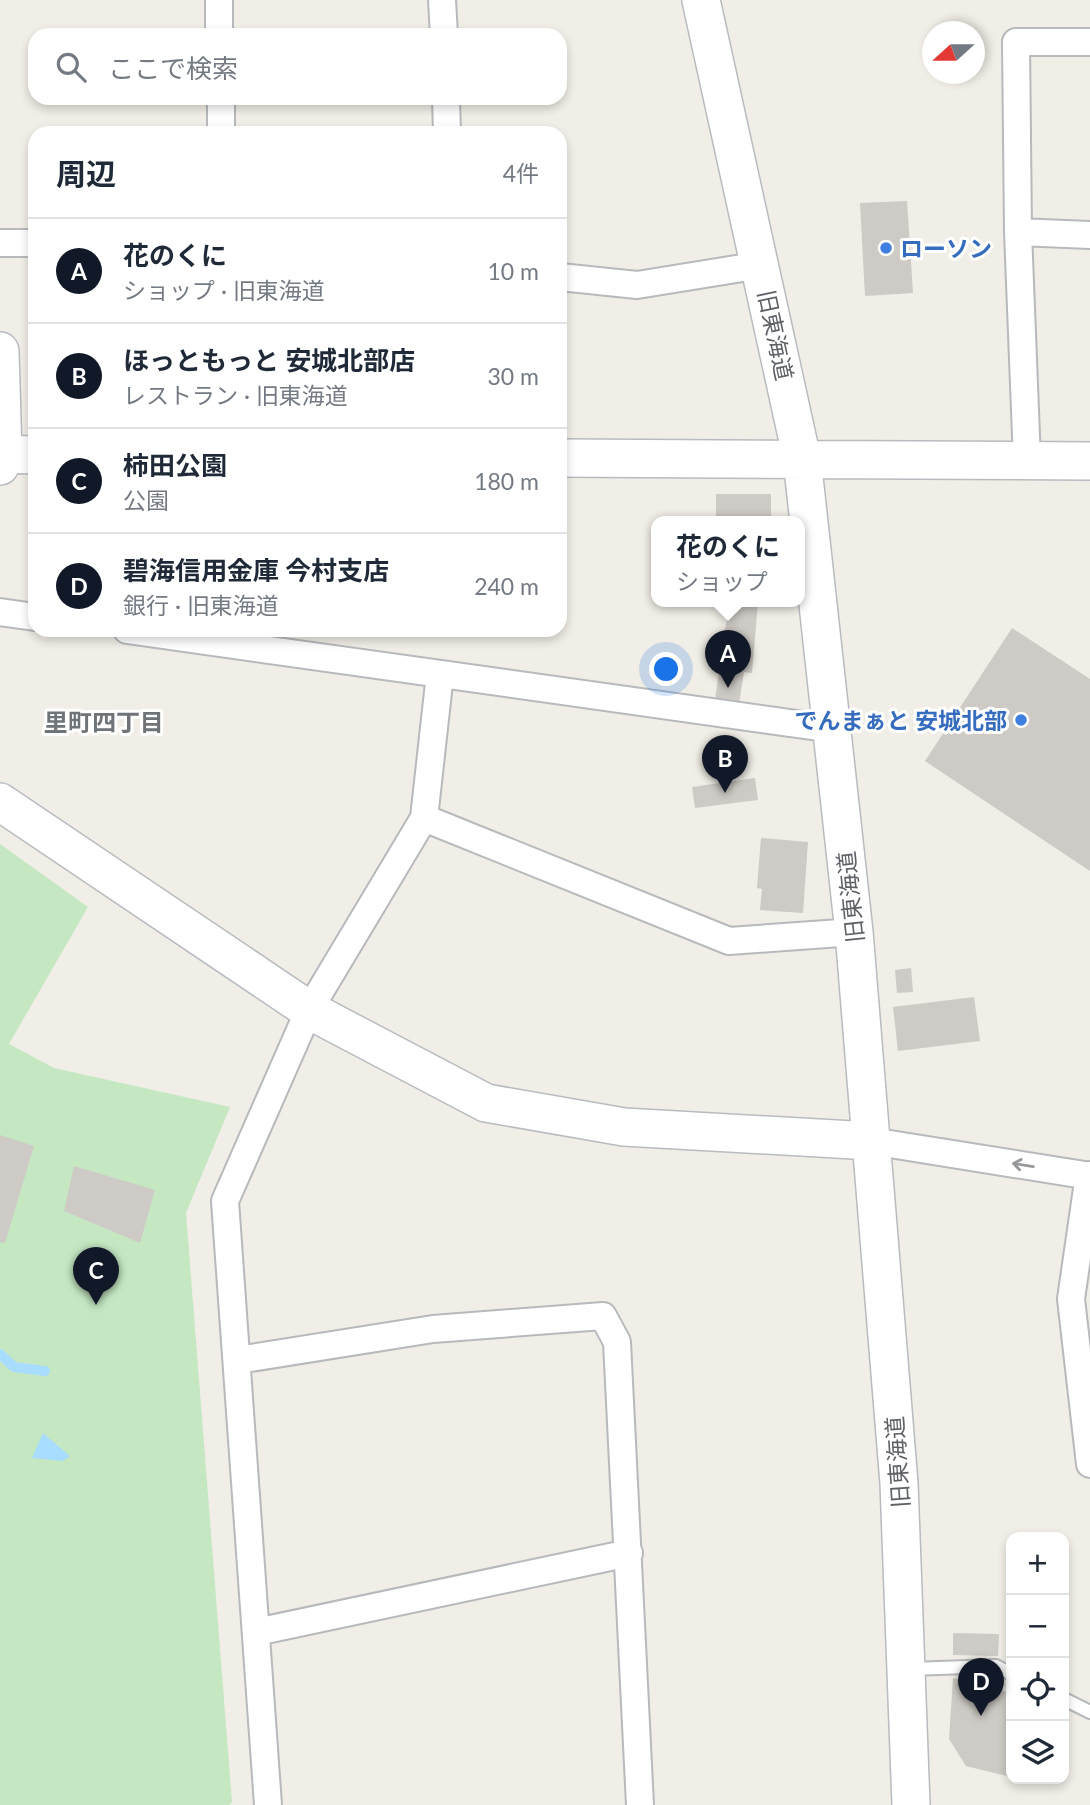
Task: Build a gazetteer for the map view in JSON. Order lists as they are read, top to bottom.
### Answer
{
  "streets": {
    "street": ["旧東海道"]
  },
  "districts": ["里町四丁目"],
  "places": ["ローソン", "でんまぁと 安城北部"],
  "north": "left",
  "page": {
    "search": "ここで検索",
    "heading": ["周辺", "4件"],
    "list": [
      {
        "mark": "A",
        "name": "花のくに",
        "note": "ショップ · 旧東海道",
        "value": "10 m"
      },
      {
        "mark": "B",
        "name": "ほっともっと 安城北部店",
        "note": "レストラン · 旧東海道",
        "value": "30 m"
      },
      {
        "mark": "C",
        "name": "柿田公園",
        "note": "公園",
        "value": "180 m"
      },
      {
        "mark": "D",
        "name": "碧海信用金庫 今村支店",
        "note": "銀行 · 旧東海道",
        "value": "240 m"
      }
    ],
    "popup": ["花のくに", "ショップ"],
    "pins": [
      "A",
      "B",
      "C",
      "D"
    ],
    "map_buttons": ["+", "−"]
  }
}
